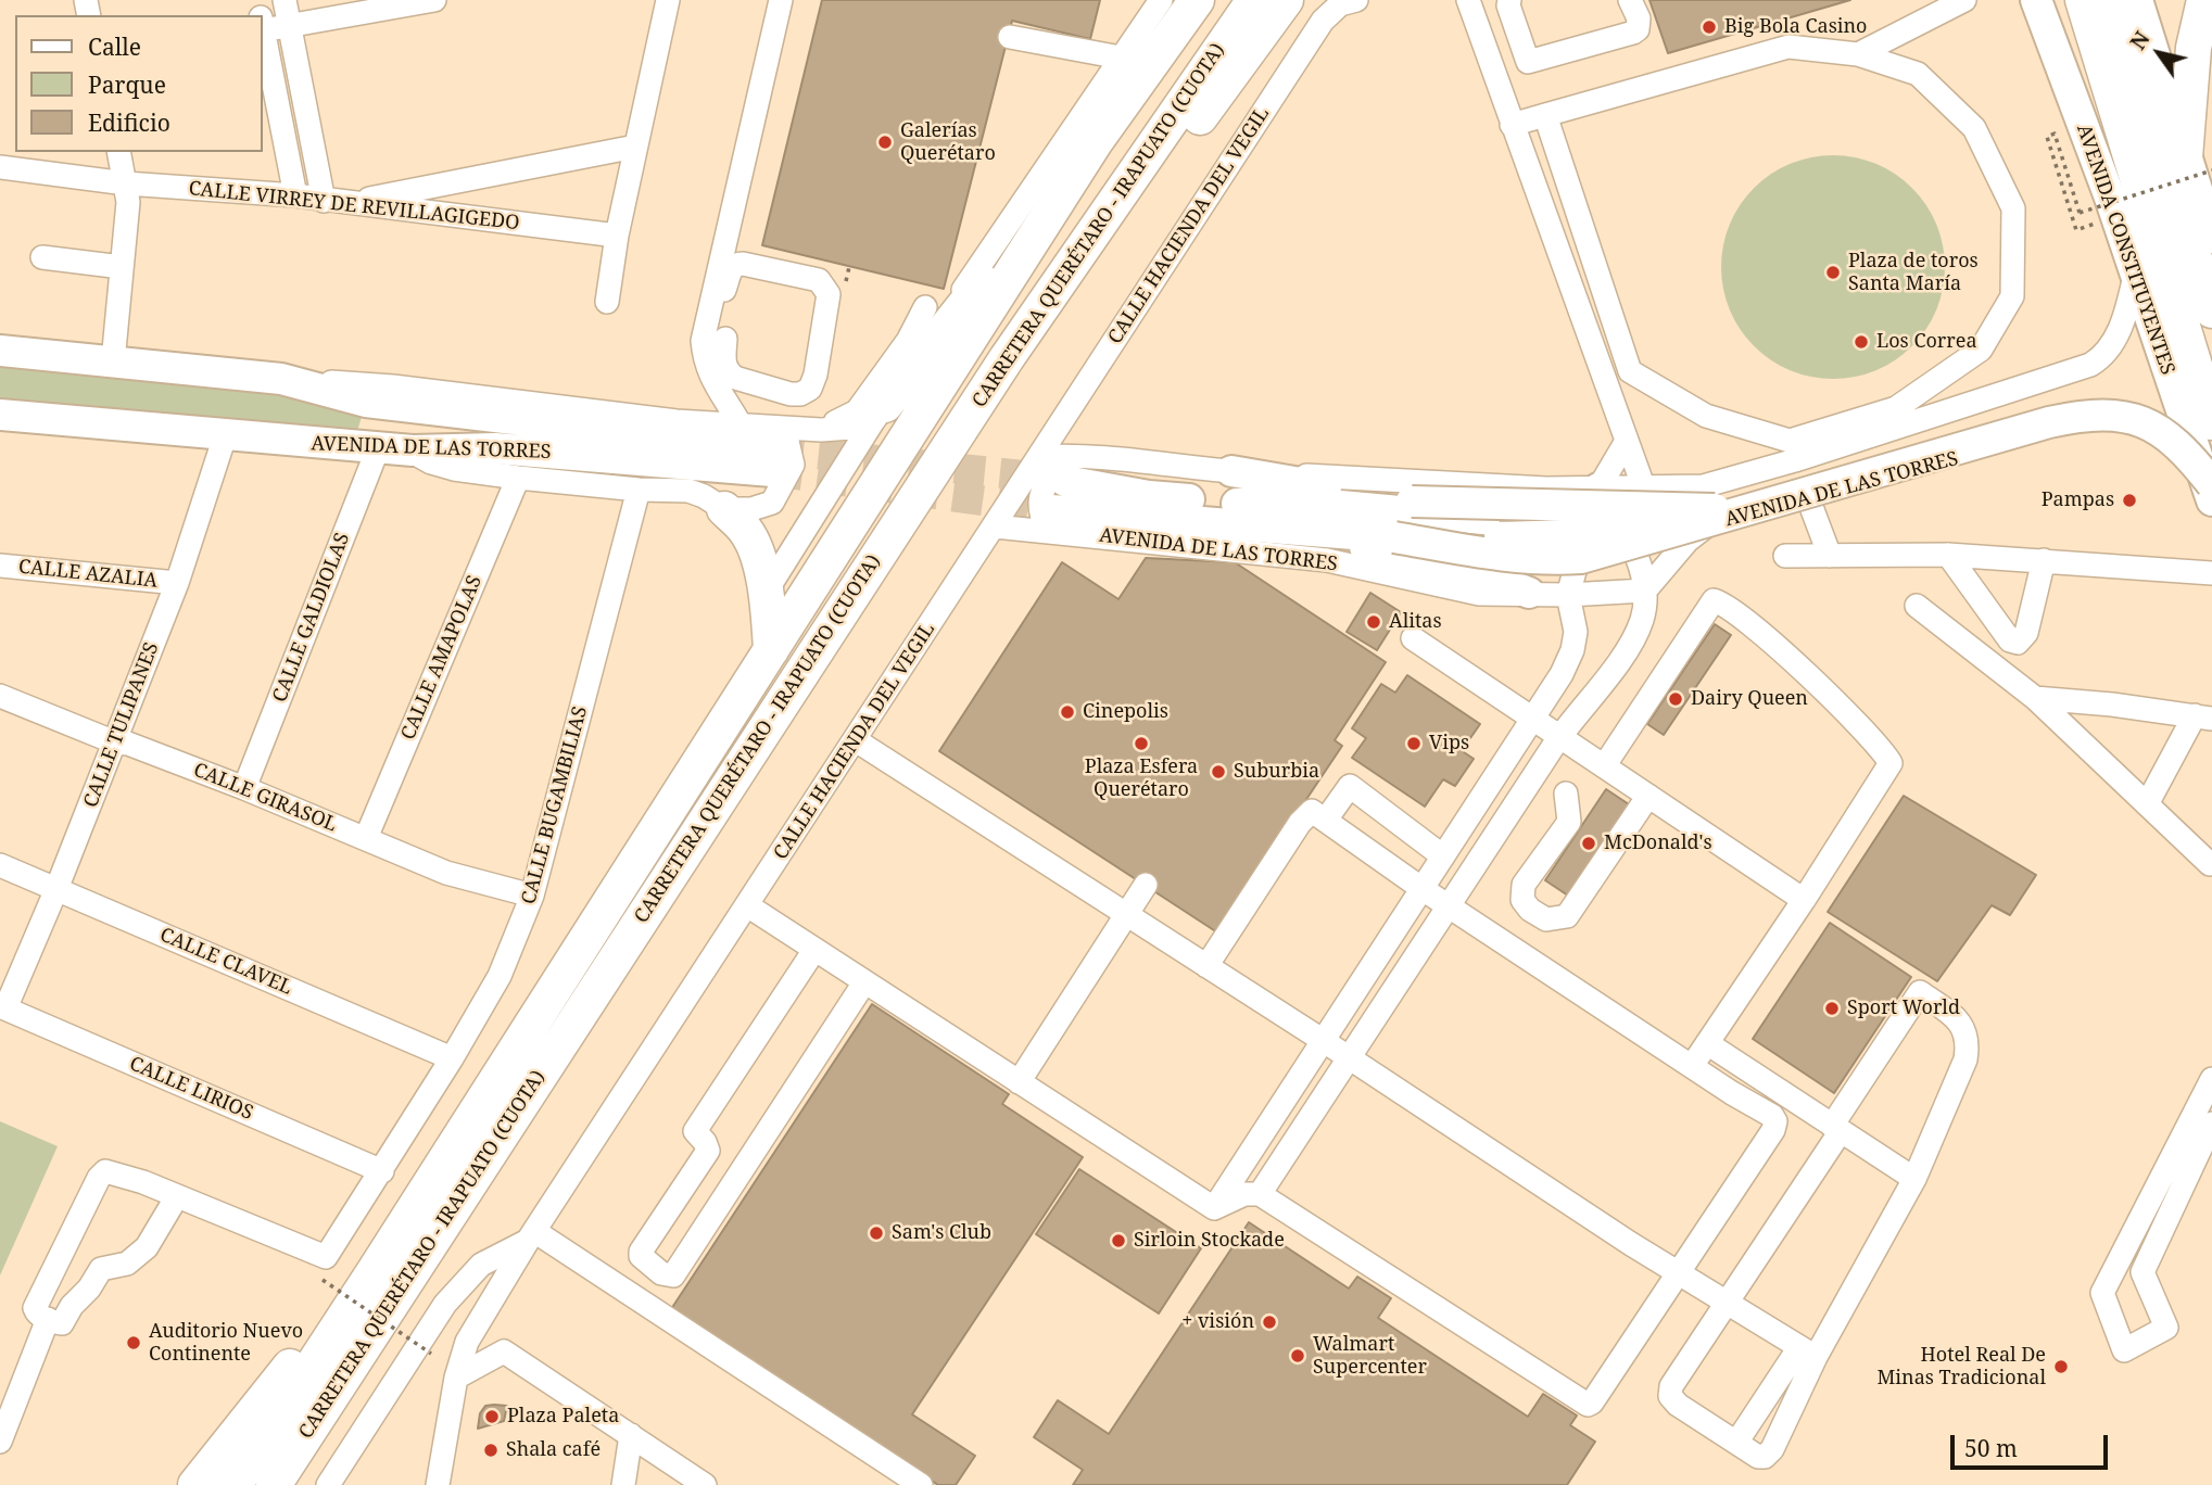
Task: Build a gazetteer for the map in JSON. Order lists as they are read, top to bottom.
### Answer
{
  "streets": {
    "highway": ["CARRETERA QUERÉTARO - IRAPUATO (CUOTA)"],
    "main road": ["AVENIDA CONSTITUYENTES", "AVENIDA DE LAS TORRES"],
    "street": [
      "CALLE VIRREY DE REVILLAGIGEDO",
      "CALLE HACIENDA DEL VEGIL",
      "CALLE AZALIA",
      "CALLE GALDIOLAS",
      "CALLE AMAPOLAS",
      "CALLE TULIPANES",
      "CALLE GIRASOL",
      "CALLE BUGAMBILIAS",
      "CALLE CLAVEL",
      "CALLE LIRIOS"
    ]
  },
  "crossings": [
    ["CALLE HACIENDA DEL VEGIL", "AVENIDA DE LAS TORRES"],
    ["AVENIDA CONSTITUYENTES", "AVENIDA DE LAS TORRES"],
    ["AVENIDA DE LAS TORRES", "CALLE GALDIOLAS"],
    ["AVENIDA DE LAS TORRES", "CALLE TULIPANES"],
    ["CALLE AZALIA", "CALLE TULIPANES"],
    ["CALLE GALDIOLAS", "CALLE GIRASOL"],
    ["CALLE AMAPOLAS", "CALLE GIRASOL"],
    ["CALLE TULIPANES", "CALLE GIRASOL"],
    ["CALLE TULIPANES", "CALLE CLAVEL"],
    ["CALLE TULIPANES", "CALLE LIRIOS"],
    ["CALLE GIRASOL", "CALLE BUGAMBILIAS"],
    ["CALLE BUGAMBILIAS", "CALLE CLAVEL"],
    ["CALLE BUGAMBILIAS", "CALLE LIRIOS"]
  ],
  "places": [
    "Big Bola Casino",
    "Galerías Querétaro",
    "Plaza de toros Santa María",
    "Los Correa",
    "Pampas",
    "Alitas",
    "Dairy Queen",
    "Cinepolis",
    "Plaza Esfera Querétaro",
    "Vips",
    "Suburbia",
    "McDonald's",
    "Sport World",
    "Sam's Club",
    "Sirloin Stockade",
    "+ visión",
    "Auditorio Nuevo Continente",
    "Walmart Supercenter",
    "Hotel Real De Minas Tradicional",
    "Plaza Paleta",
    "Shala café"
  ],
  "legend": ["Calle", "Parque", "Edificio"],
  "scale_bar": "50 m",
  "north": "top left"
}
